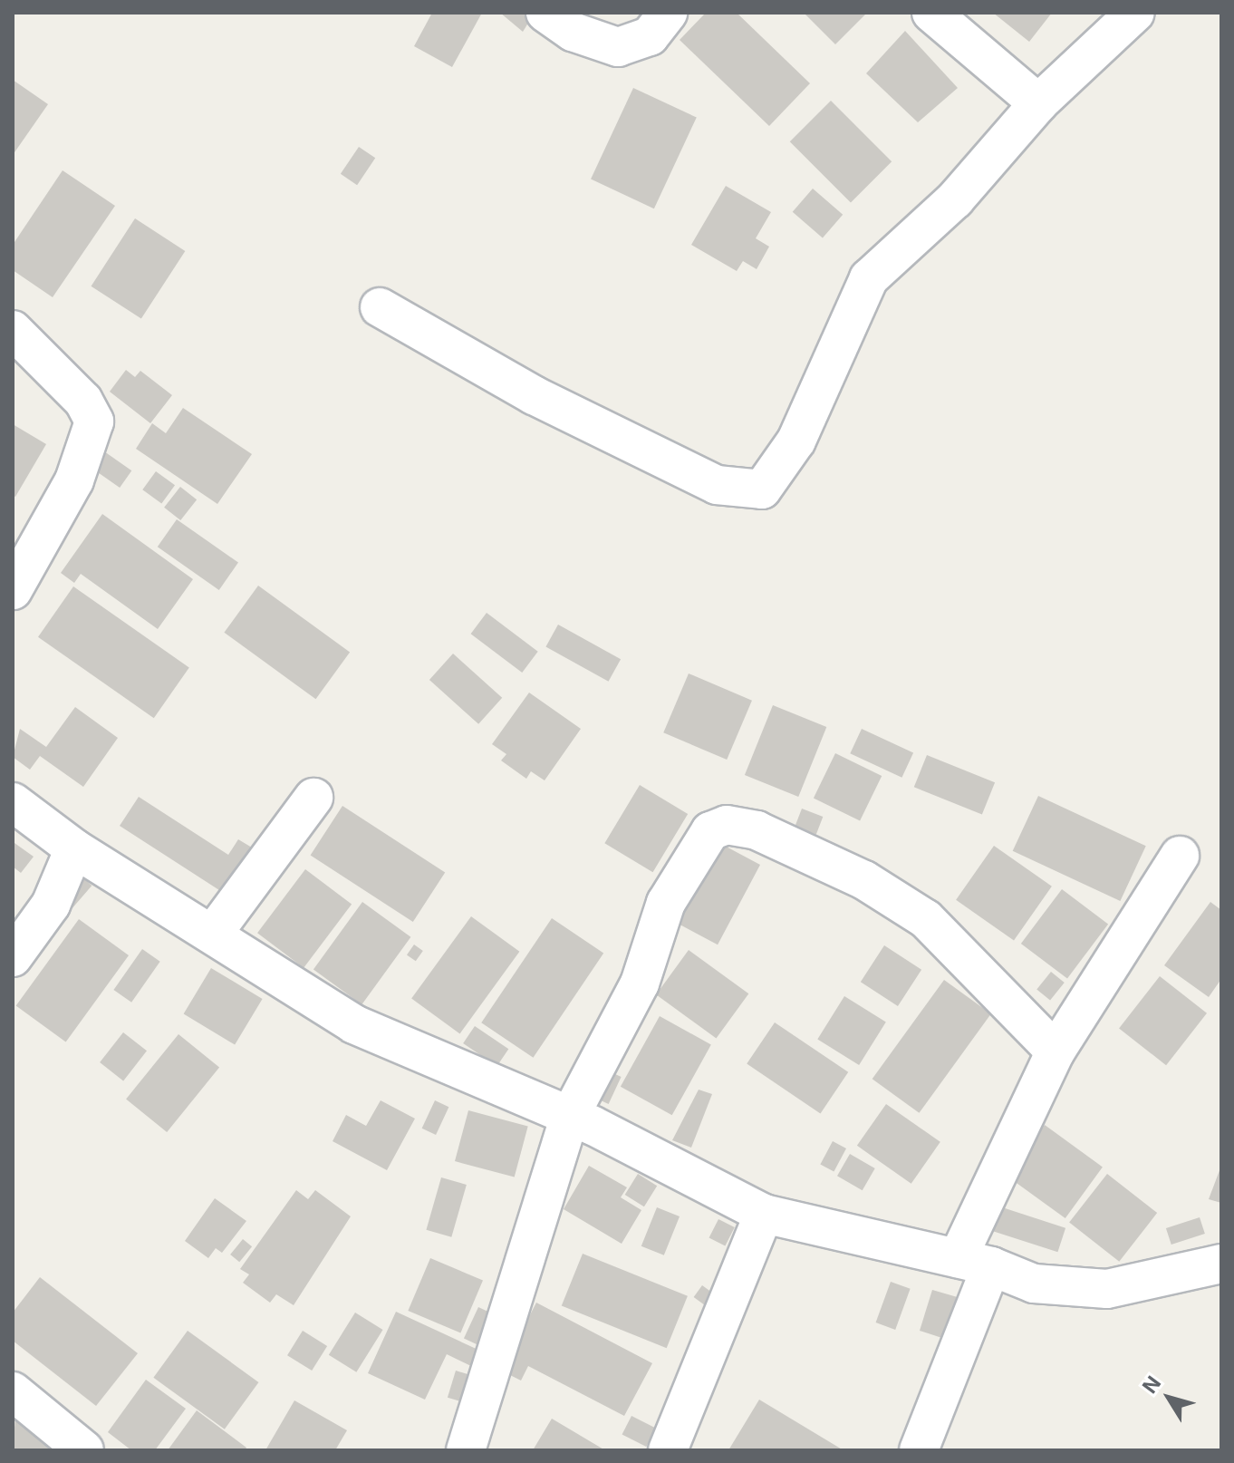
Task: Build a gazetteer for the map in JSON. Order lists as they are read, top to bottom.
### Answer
{
  "north": "top left"
}
